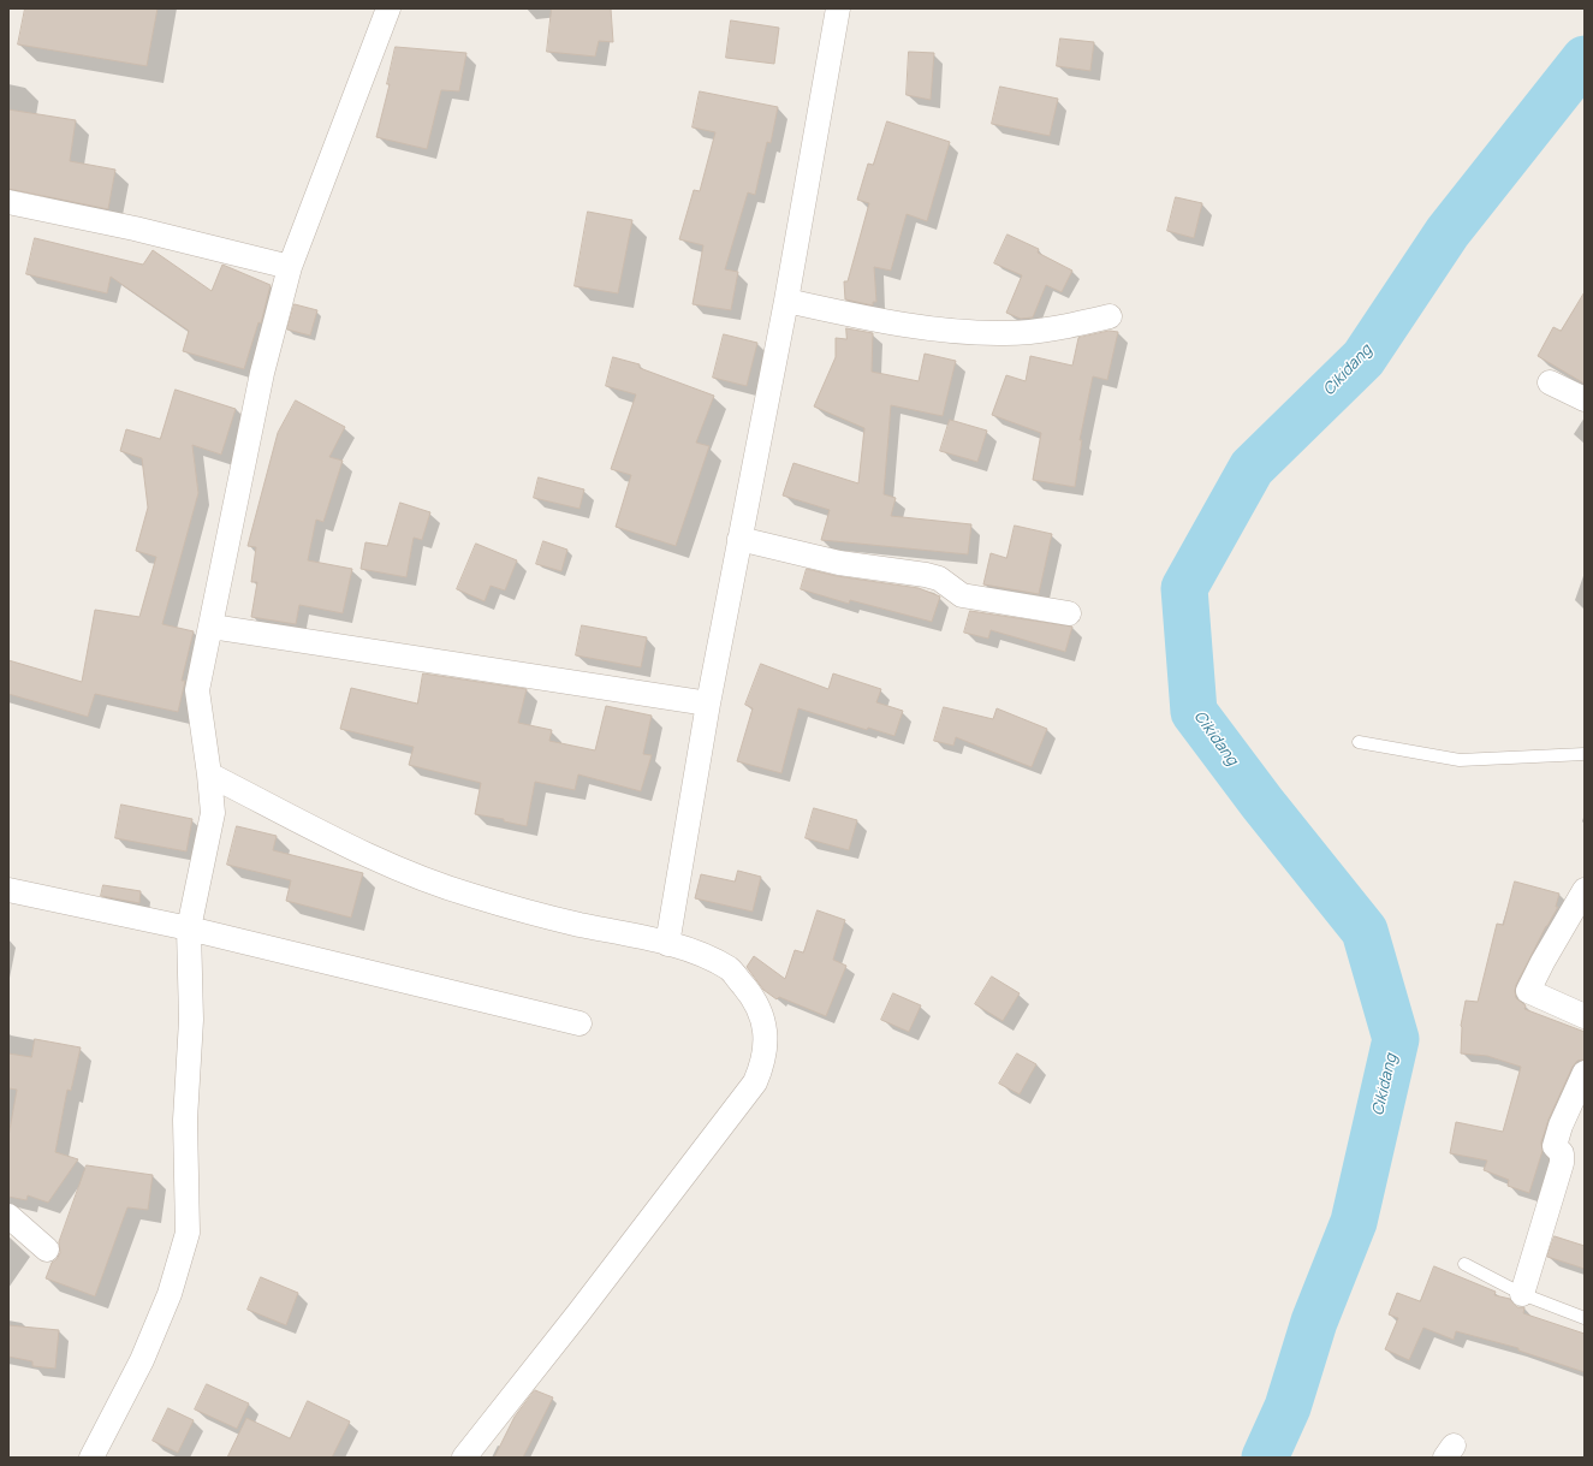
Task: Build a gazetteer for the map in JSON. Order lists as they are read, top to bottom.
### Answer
{
  "water": ["Cikidang"]
}
